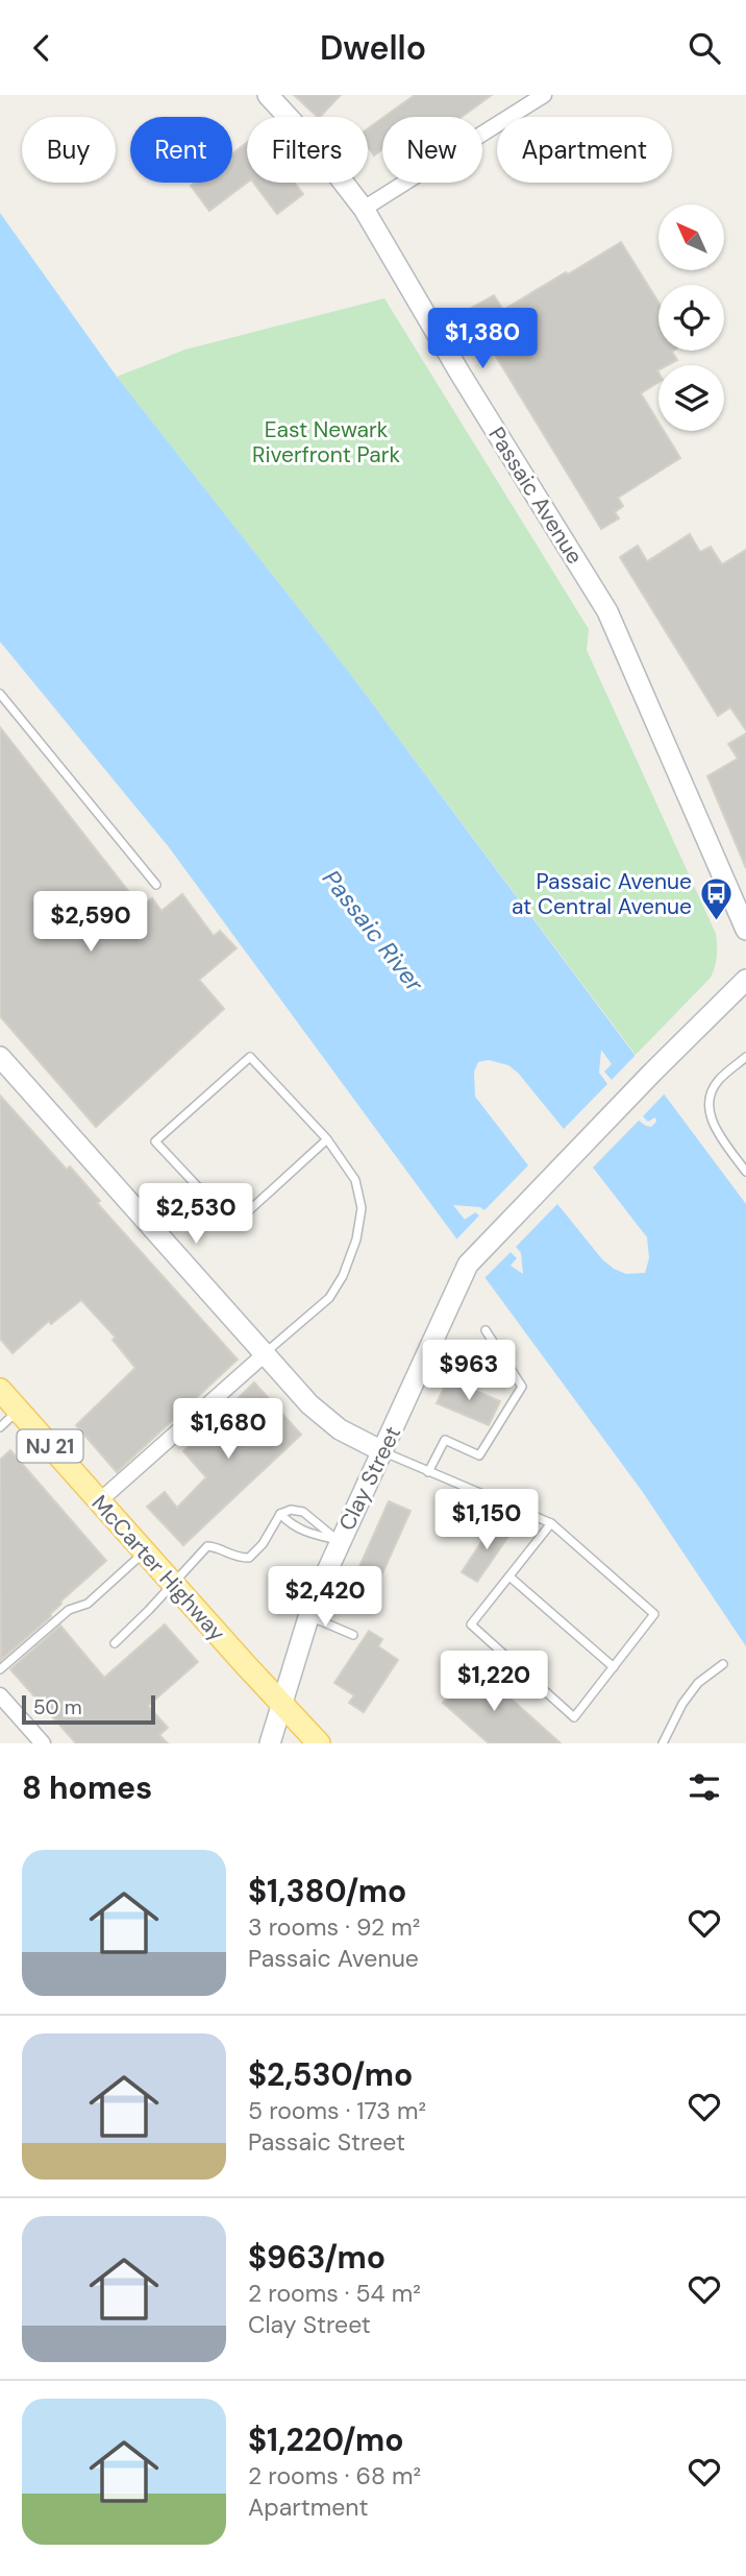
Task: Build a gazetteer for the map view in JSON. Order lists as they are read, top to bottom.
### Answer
{
  "streets": {
    "main road": [
      "Passaic Avenue",
      "NJ 21",
      "Clay Street",
      "McCarter Highway"
    ]
  },
  "crossings": [
    ["Clay Street", "McCarter Highway"]
  ],
  "water": ["Passaic River"],
  "parks": ["East Newark Riverfront Park"],
  "places": {
    "bus stop": ["Passaic Avenue at Central Avenue"]
  },
  "scale_bar": "50 m",
  "north": "top left",
  "page": {
    "header": "Dwello",
    "chip": [
      "Buy",
      "Rent",
      "Filters",
      "New",
      "Apartment"
    ],
    "price": [
      "$1,380",
      "$2,590",
      "$2,530",
      "$963",
      "$1,680",
      "$1,150",
      "$2,420",
      "$1,220"
    ],
    "scale": "50 m",
    "heading": "8 homes",
    "list": [
      {
        "name": "$1,380/mo",
        "note": "3 rooms · 92 m² · Passaic Avenue"
      },
      {
        "name": "$2,530/mo",
        "note": "5 rooms · 173 m² · Passaic Street"
      },
      {
        "name": "$963/mo",
        "note": "2 rooms · 54 m² · Clay Street"
      },
      {
        "name": "$1,220/mo",
        "note": "2 rooms · 68 m² · Apartment"
      }
    ]
  }
}
